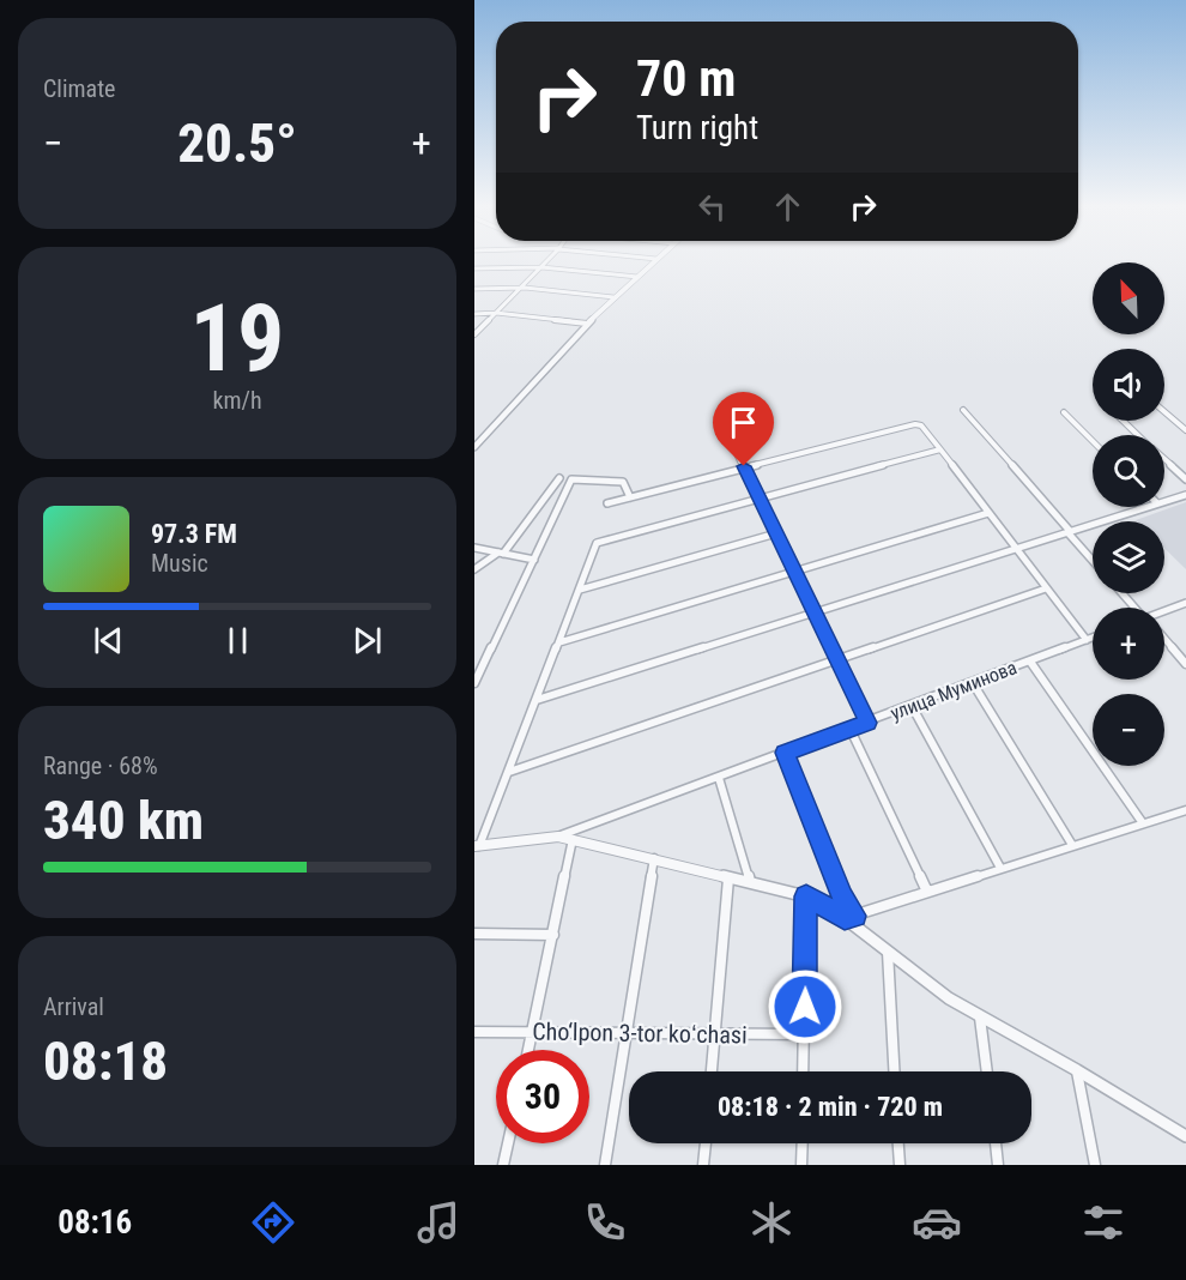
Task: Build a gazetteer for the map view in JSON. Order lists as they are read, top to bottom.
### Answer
{
  "streets": {
    "street": ["улица Муминова", "Cho‘lpon 3-tor koʻchasi"]
  },
  "north": "top left",
  "page": {
    "tile": [
      "Climate",
      ["19", "km/h"],
      ["Range · 68%", "340 km"],
      ["Arrival", "08:18"]
    ],
    "turn": ["70 m", "Turn right"],
    "heat": ["−", "20.5°", "+"],
    "map_buttons": ["+", "−"],
    "song": ["97.3 FM", "Music"],
    "limit": "30",
    "trip": "08:18 · 2 min · 720 m",
    "tabs": "08:16"
  }
}
